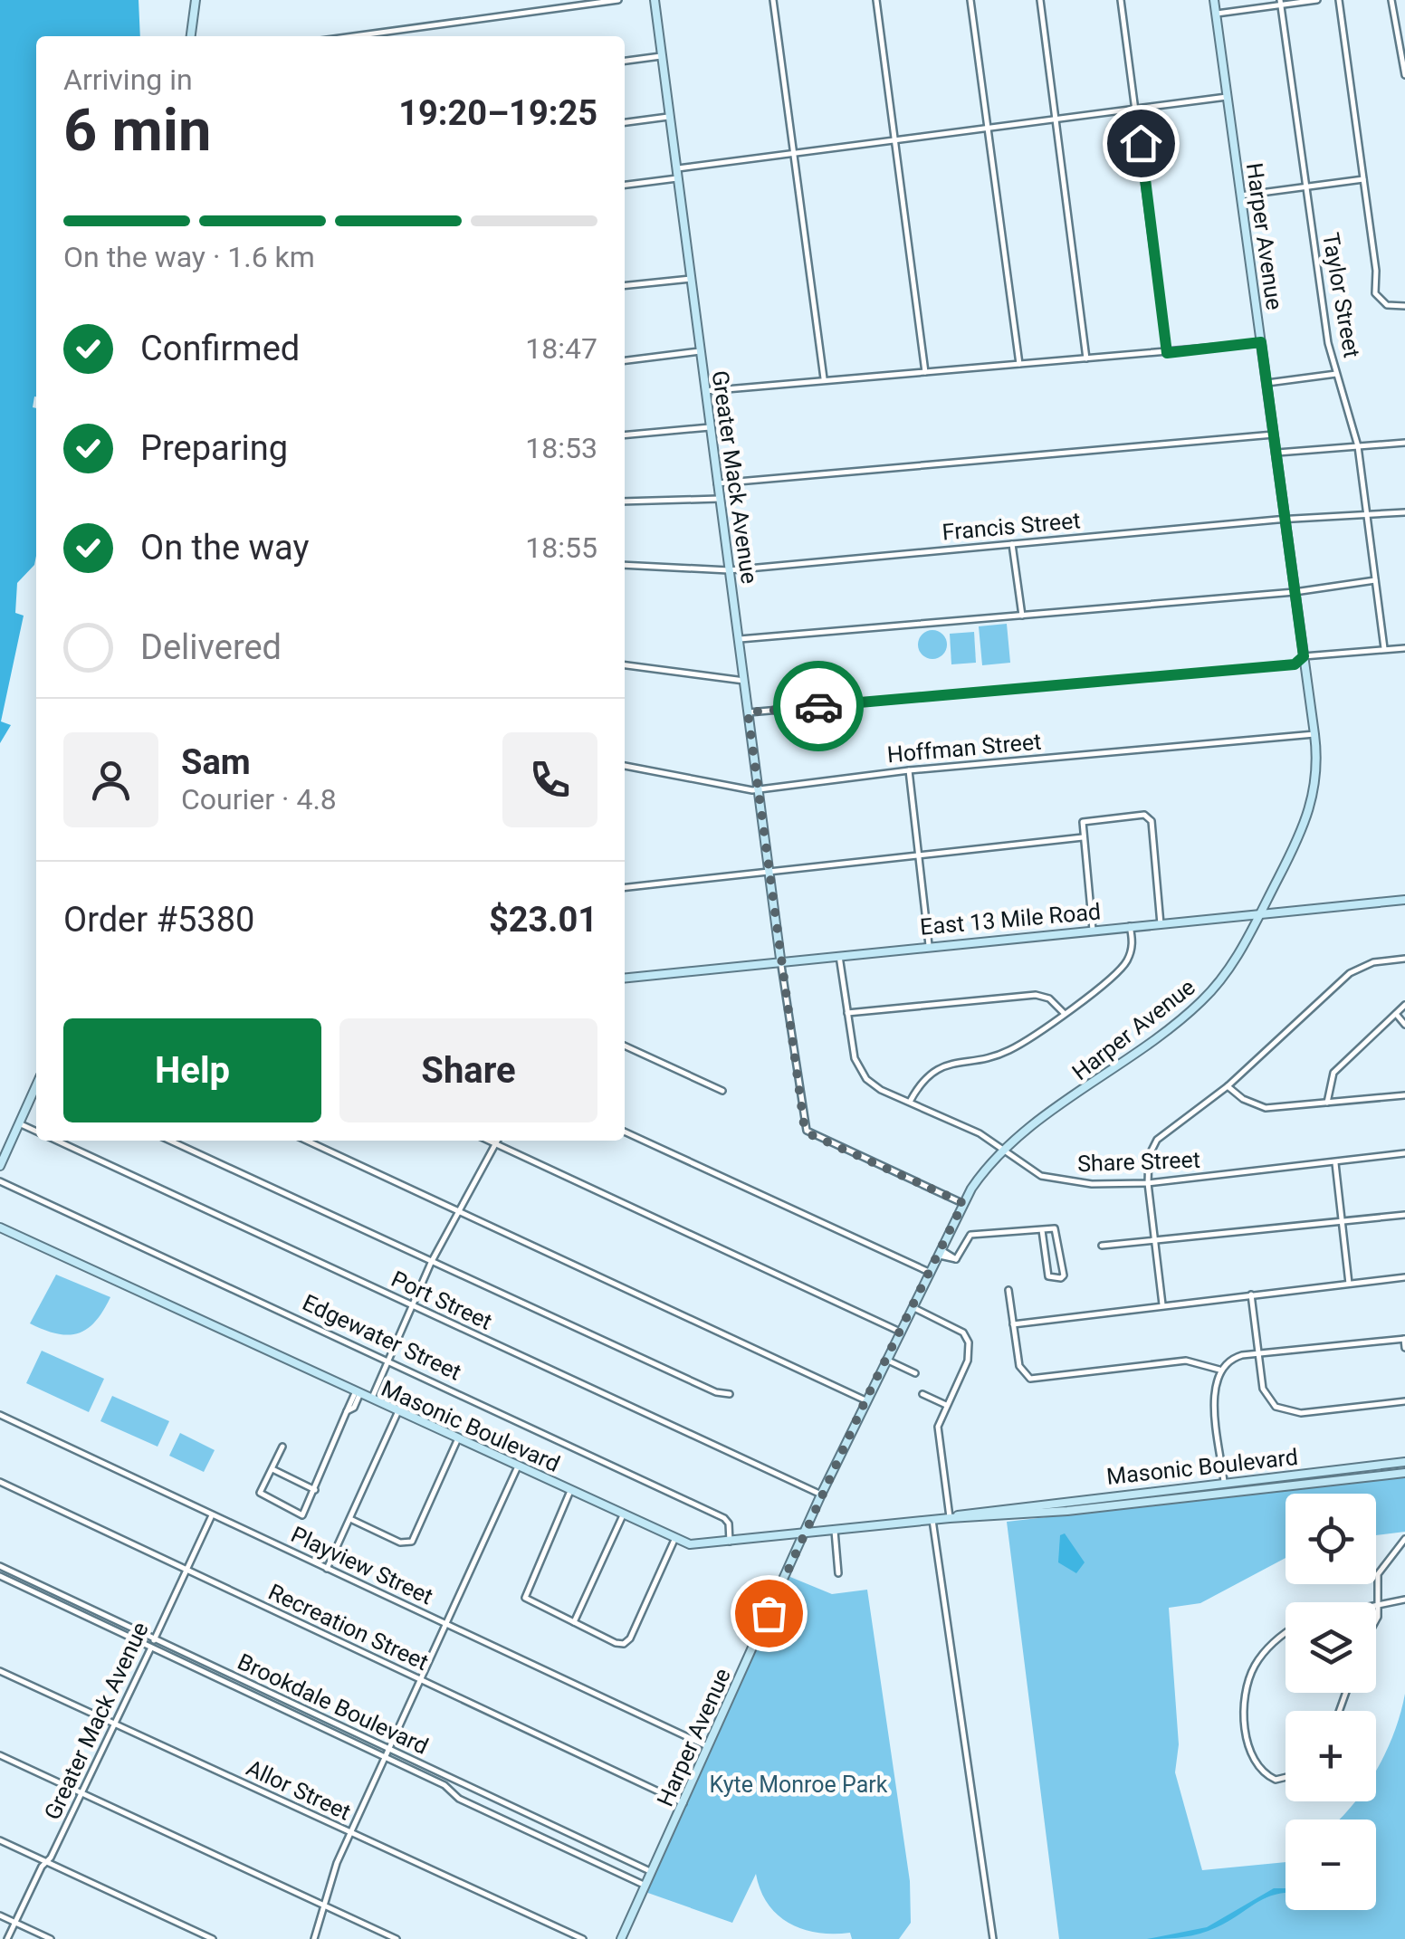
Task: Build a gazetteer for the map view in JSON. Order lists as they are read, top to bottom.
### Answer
{
  "streets": {
    "main road": [
      "Harper Avenue",
      "Greater Mack Avenue",
      "East 13 Mile Road",
      "Masonic Boulevard"
    ],
    "street": [
      "Taylor Street",
      "Francis Street",
      "Hoffman Street",
      "Share Street",
      "Port Street",
      "Edgewater Street",
      "Playview Street",
      "Recreation Street",
      "Brookdale Boulevard",
      "Allor Street"
    ]
  },
  "crossings": [
    ["Harper Avenue", "Francis Street"],
    ["Harper Avenue", "Hoffman Street"],
    ["Harper Avenue", "East 13 Mile Road"],
    ["Harper Avenue", "Share Street"],
    ["Harper Avenue", "Port Street"],
    ["Harper Avenue", "Masonic Boulevard"],
    ["Harper Avenue", "Playview Street"],
    ["Harper Avenue", "Recreation Street"],
    ["Harper Avenue", "Brookdale Boulevard"],
    ["Taylor Street", "Francis Street"],
    ["Greater Mack Avenue", "Francis Street"],
    ["Greater Mack Avenue", "Hoffman Street"],
    ["Greater Mack Avenue", "East 13 Mile Road"],
    ["Greater Mack Avenue", "Playview Street"],
    ["Greater Mack Avenue", "Recreation Street"],
    ["Greater Mack Avenue", "Brookdale Boulevard"],
    ["Greater Mack Avenue", "Allor Street"],
    ["East 13 Mile Road", "Share Street"],
    ["Edgewater Street", "Masonic Boulevard"]
  ],
  "parks": ["Kyte Monroe Park"],
  "page": {
    "heading": ["6 min", "Arriving in", "19:20–19:25"],
    "panel": [
      "Sam",
      "Courier · 4.8",
      "Order #5380",
      "$23.01"
    ],
    "bar": "On the way · 1.6 km",
    "list": [
      ["Confirmed", "18:47"],
      ["Preparing", "18:53"],
      ["On the way", "18:55"],
      "Delivered"
    ],
    "buttons": ["Help", "Share"],
    "map_buttons": ["+", "−"]
  }
}
